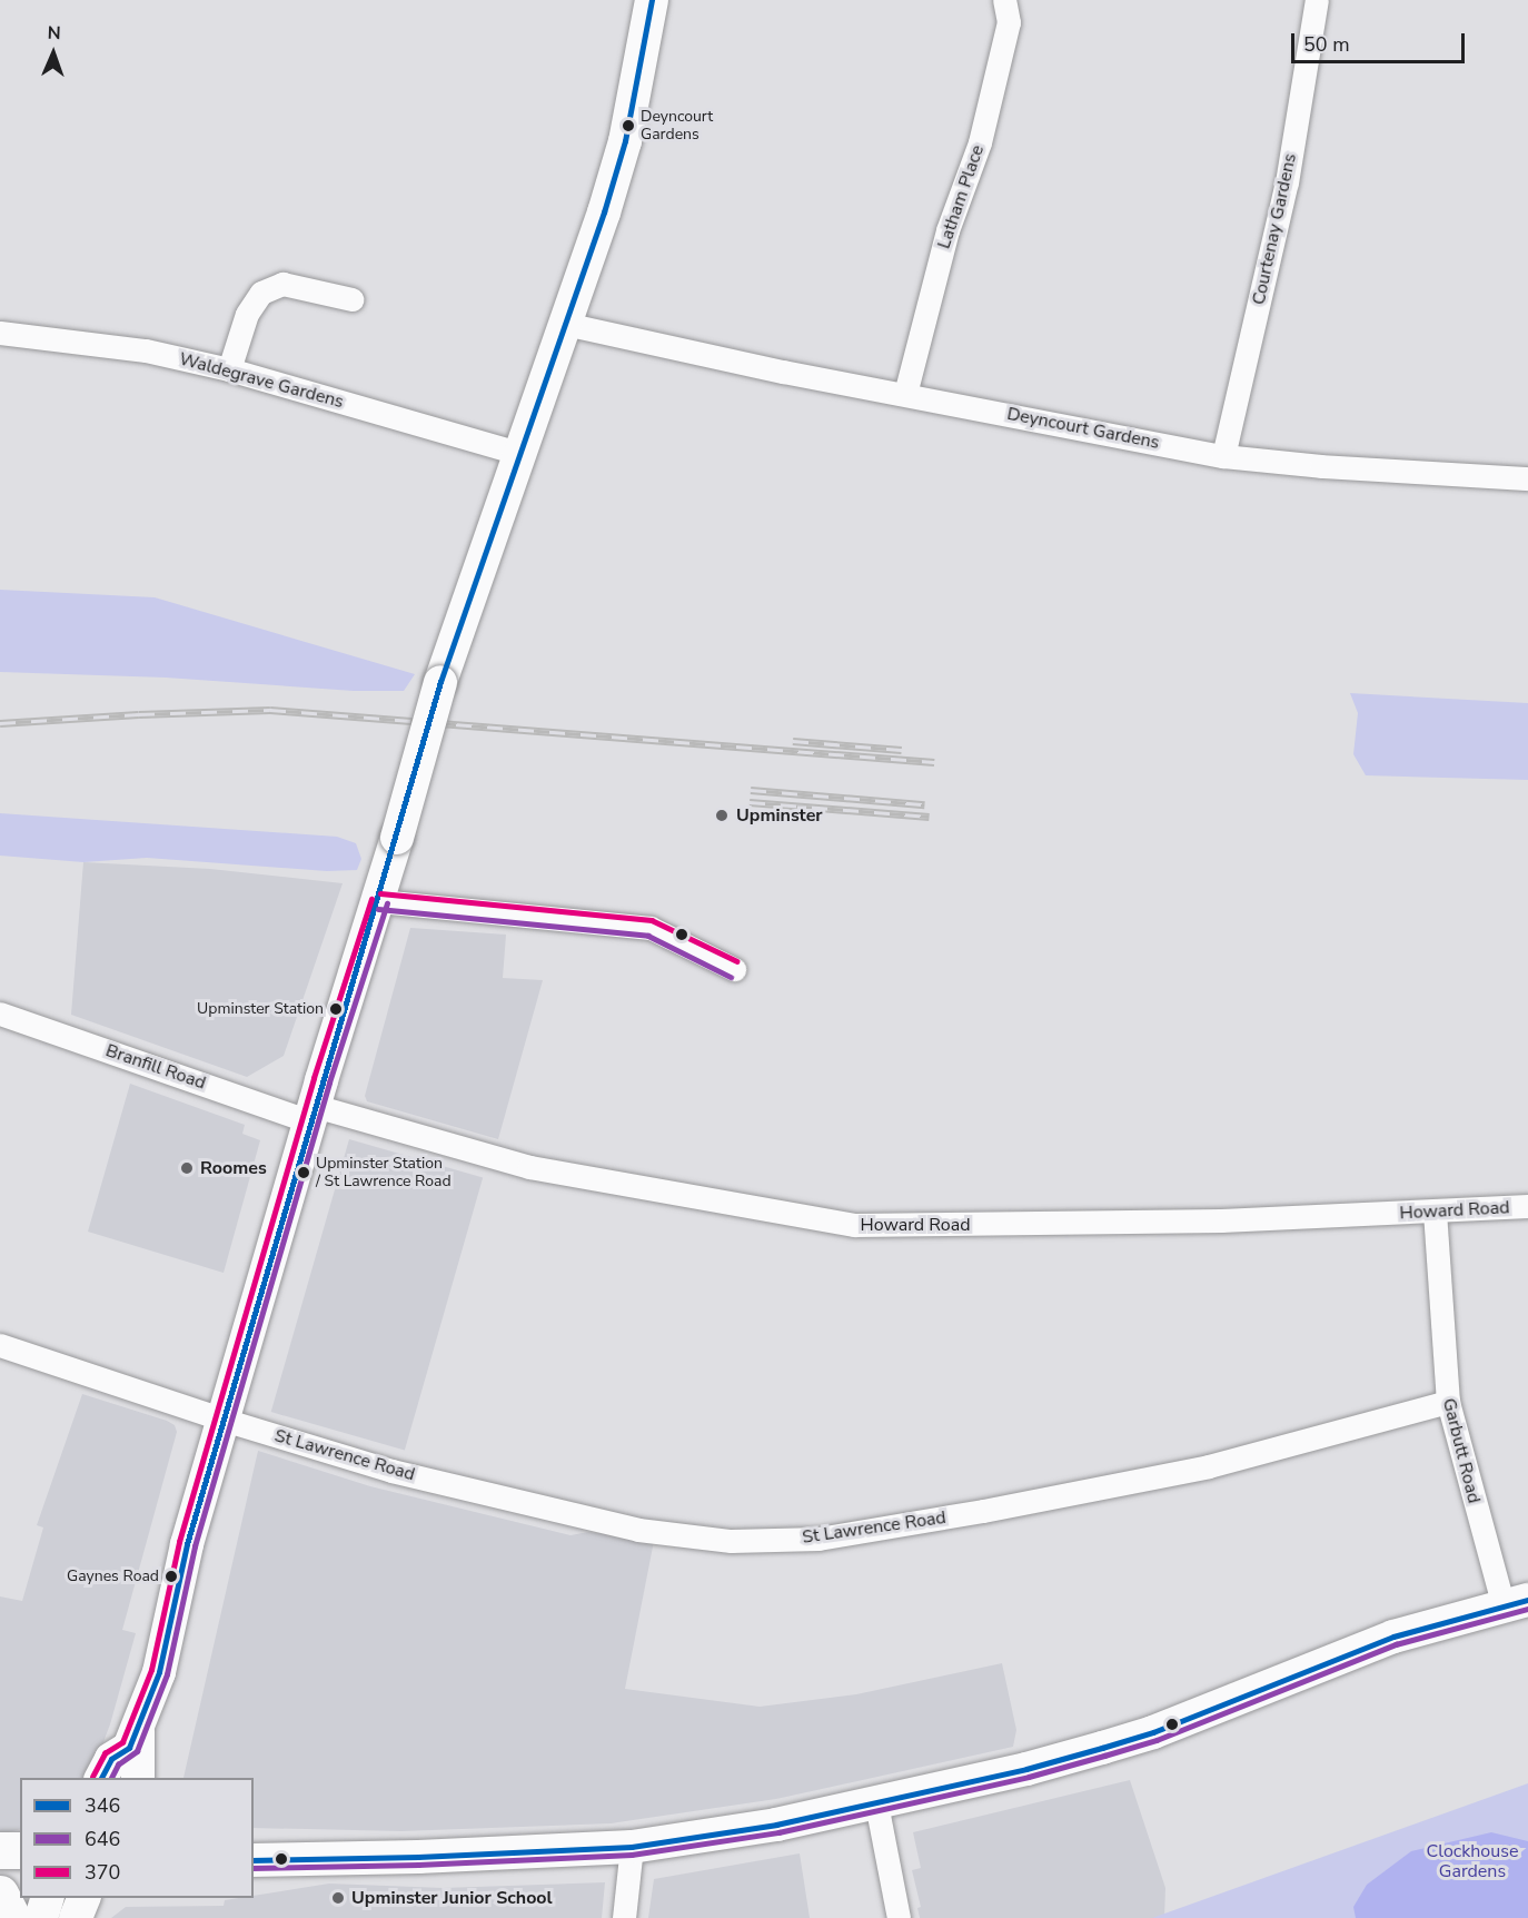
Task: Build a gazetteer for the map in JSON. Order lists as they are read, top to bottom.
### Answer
{
  "streets": {
    "street": [
      "Latham Place",
      "Courtenay Gardens",
      "Waldegrave Gardens",
      "Deyncourt Gardens",
      "Branfill Road",
      "Howard Road",
      "Garbutt Road",
      "St Lawrence Road"
    ]
  },
  "crossings": [
    ["Latham Place", "Deyncourt Gardens"],
    ["Courtenay Gardens", "Deyncourt Gardens"],
    ["Branfill Road", "Howard Road"],
    ["Howard Road", "Garbutt Road"],
    ["Garbutt Road", "St Lawrence Road"]
  ],
  "parks": ["Clockhouse Gardens"],
  "places": [
    "Deyncourt Gardens",
    "Upminster",
    "Upminster Station",
    "Roomes",
    "Upminster Station / St Lawrence Road",
    "Gaynes Road",
    "Upminster Junior School"
  ],
  "lines": ["transit line 346", "transit line 370", "transit line 646"],
  "legend": ["346", "646", "370"],
  "scale_bar": "50 m",
  "north": "top"
}
